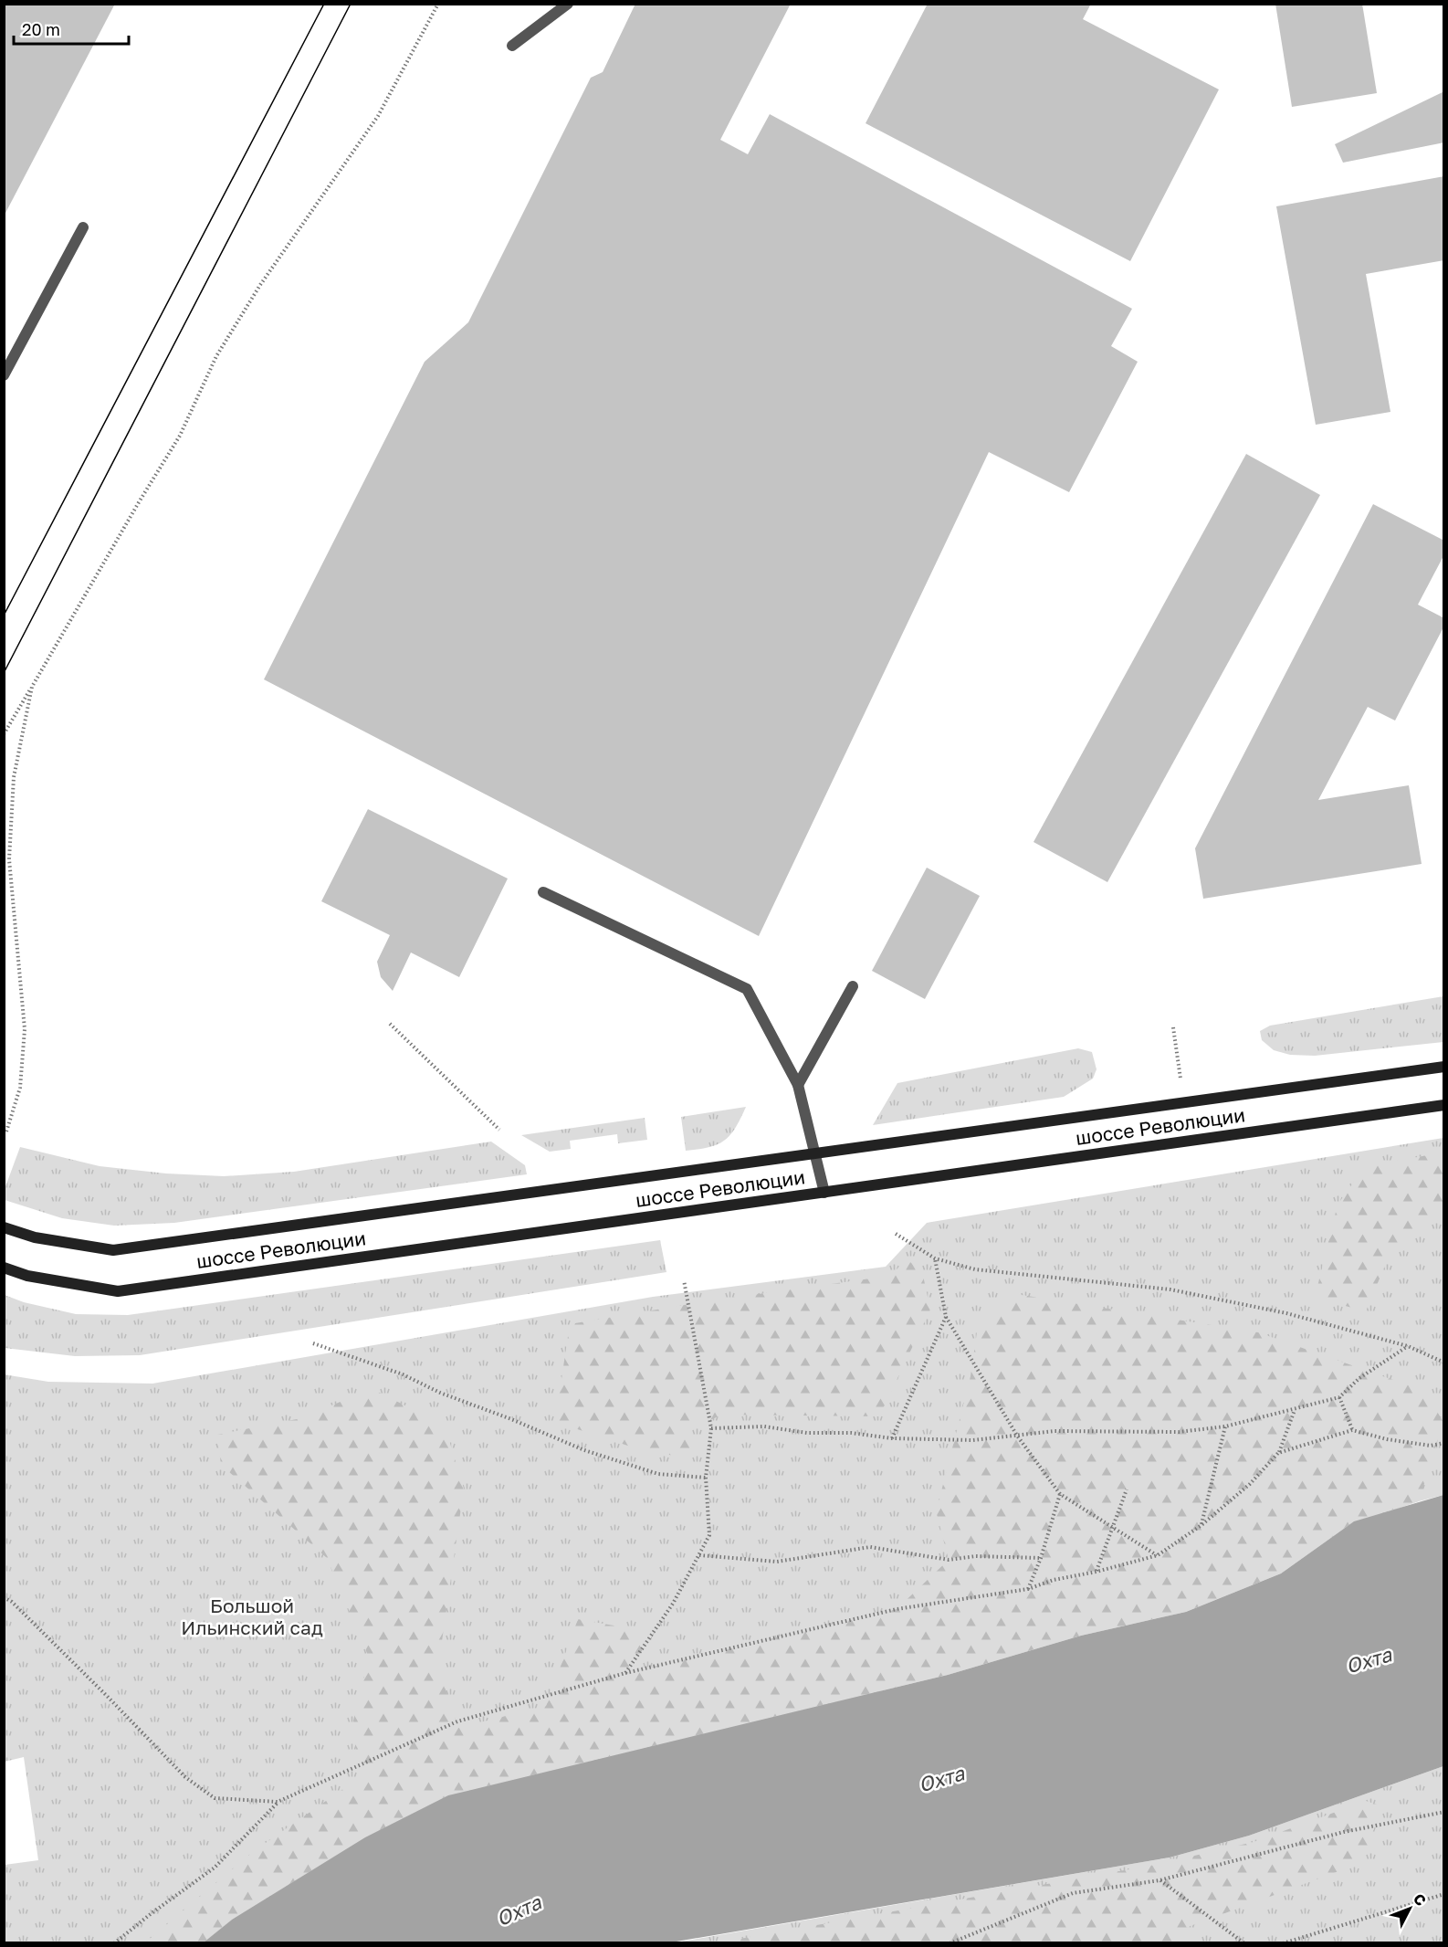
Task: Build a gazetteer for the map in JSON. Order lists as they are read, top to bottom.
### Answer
{
  "streets": {
    "main road": ["шоссе Революции"]
  },
  "water": ["Охта"],
  "parks": ["Большой Ильинский сад"],
  "scale_bar": "20 m",
  "north": "top right"
}
